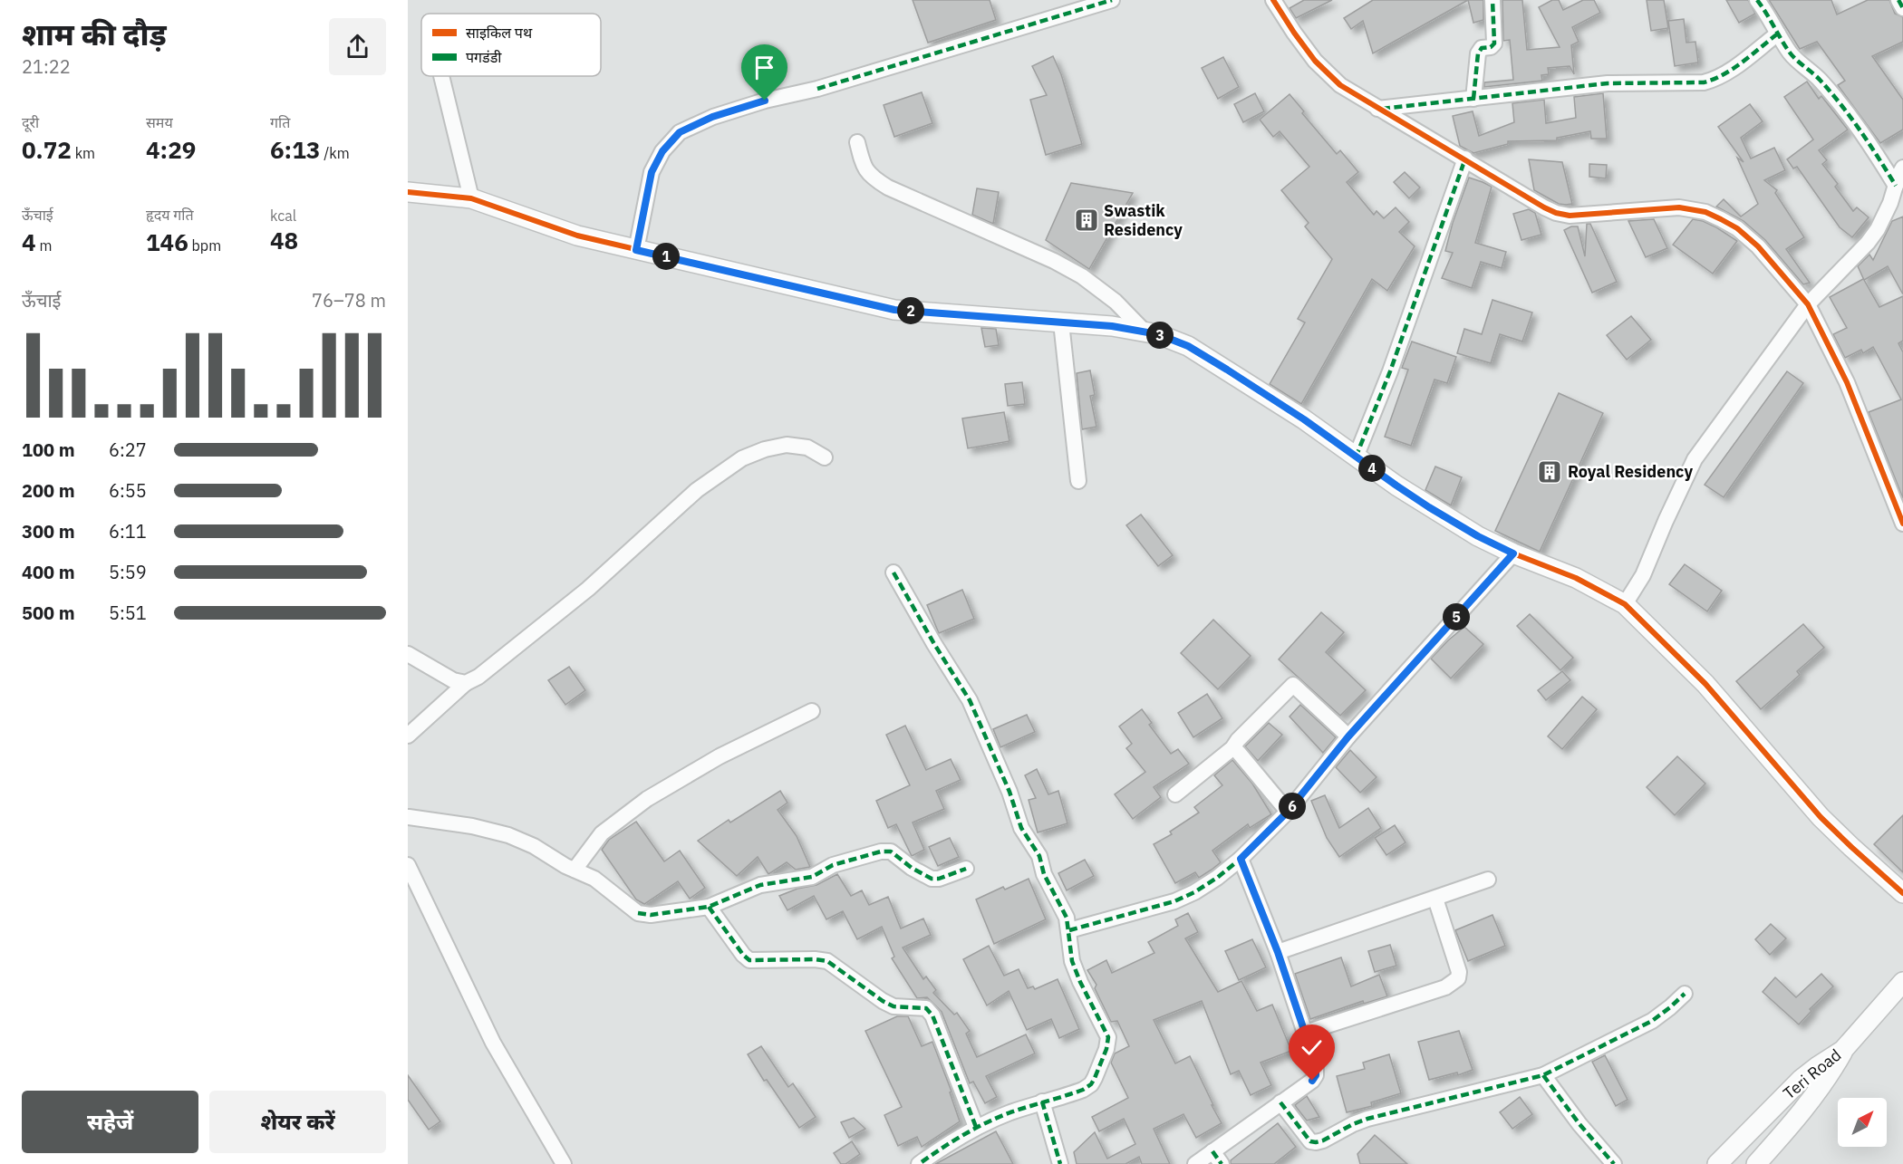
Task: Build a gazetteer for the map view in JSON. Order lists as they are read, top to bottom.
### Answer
{
  "streets": {
    "street": ["Teri Road"]
  },
  "places": {
    "building": ["Swastik Residency", "Royal Residency"]
  },
  "legend": ["साइकिल पथ", "पगडंडी"],
  "north": "top right",
  "page": {
    "heading": ["शाम की दौड़", "21:22"],
    "stats": [
      ["दूरी", "0.72 km"],
      ["समय", "4:29"],
      ["गति", "6:13 /km"],
      ["ऊँचाई", "4 m"],
      ["हृदय गति", "146 bpm"],
      ["kcal", "48"]
    ],
    "pins": [
      "1",
      "2",
      "3",
      "4",
      "5",
      "6"
    ],
    "chart": ["ऊँचाई", "76–78 m"],
    "list": [
      {
        "name": "100 m",
        "note": "6:27"
      },
      {
        "name": "200 m",
        "note": "6:55"
      },
      {
        "name": "300 m",
        "note": "6:11"
      },
      {
        "name": "400 m",
        "note": "5:59"
      },
      {
        "name": "500 m",
        "note": "5:51"
      }
    ],
    "buttons": ["सहेजें", "शेयर करें"]
  }
}
